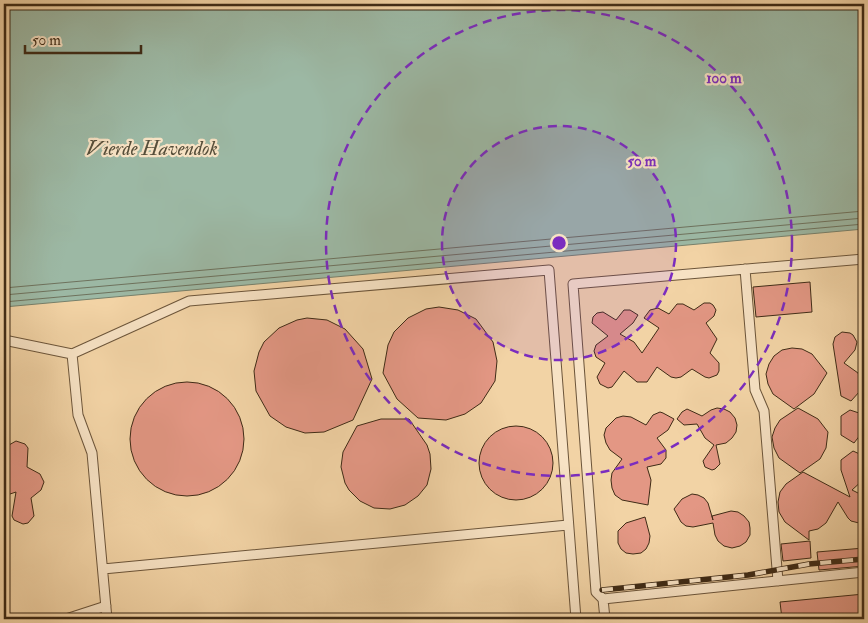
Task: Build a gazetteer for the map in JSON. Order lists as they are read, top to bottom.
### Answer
{
  "water": ["Vierde Havendok"],
  "scale_bar": "50 m",
  "rings": ["100 m", "50 m"]
}
